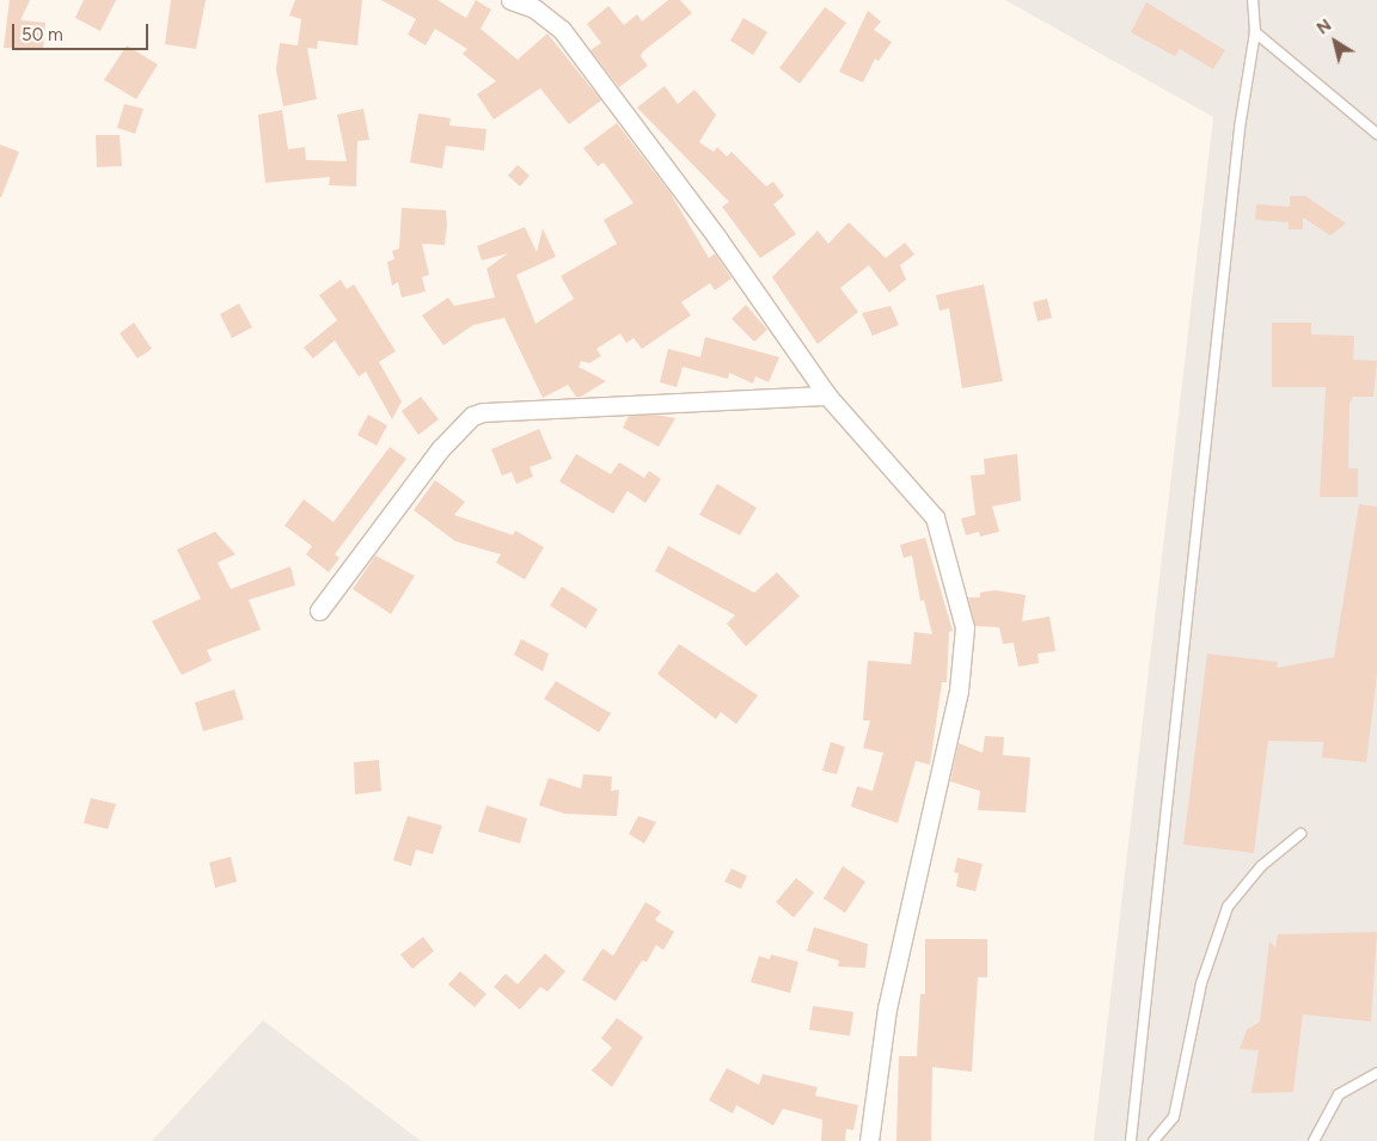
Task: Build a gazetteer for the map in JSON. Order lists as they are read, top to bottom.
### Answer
{
  "scale_bar": "50 m",
  "north": "top left"
}
